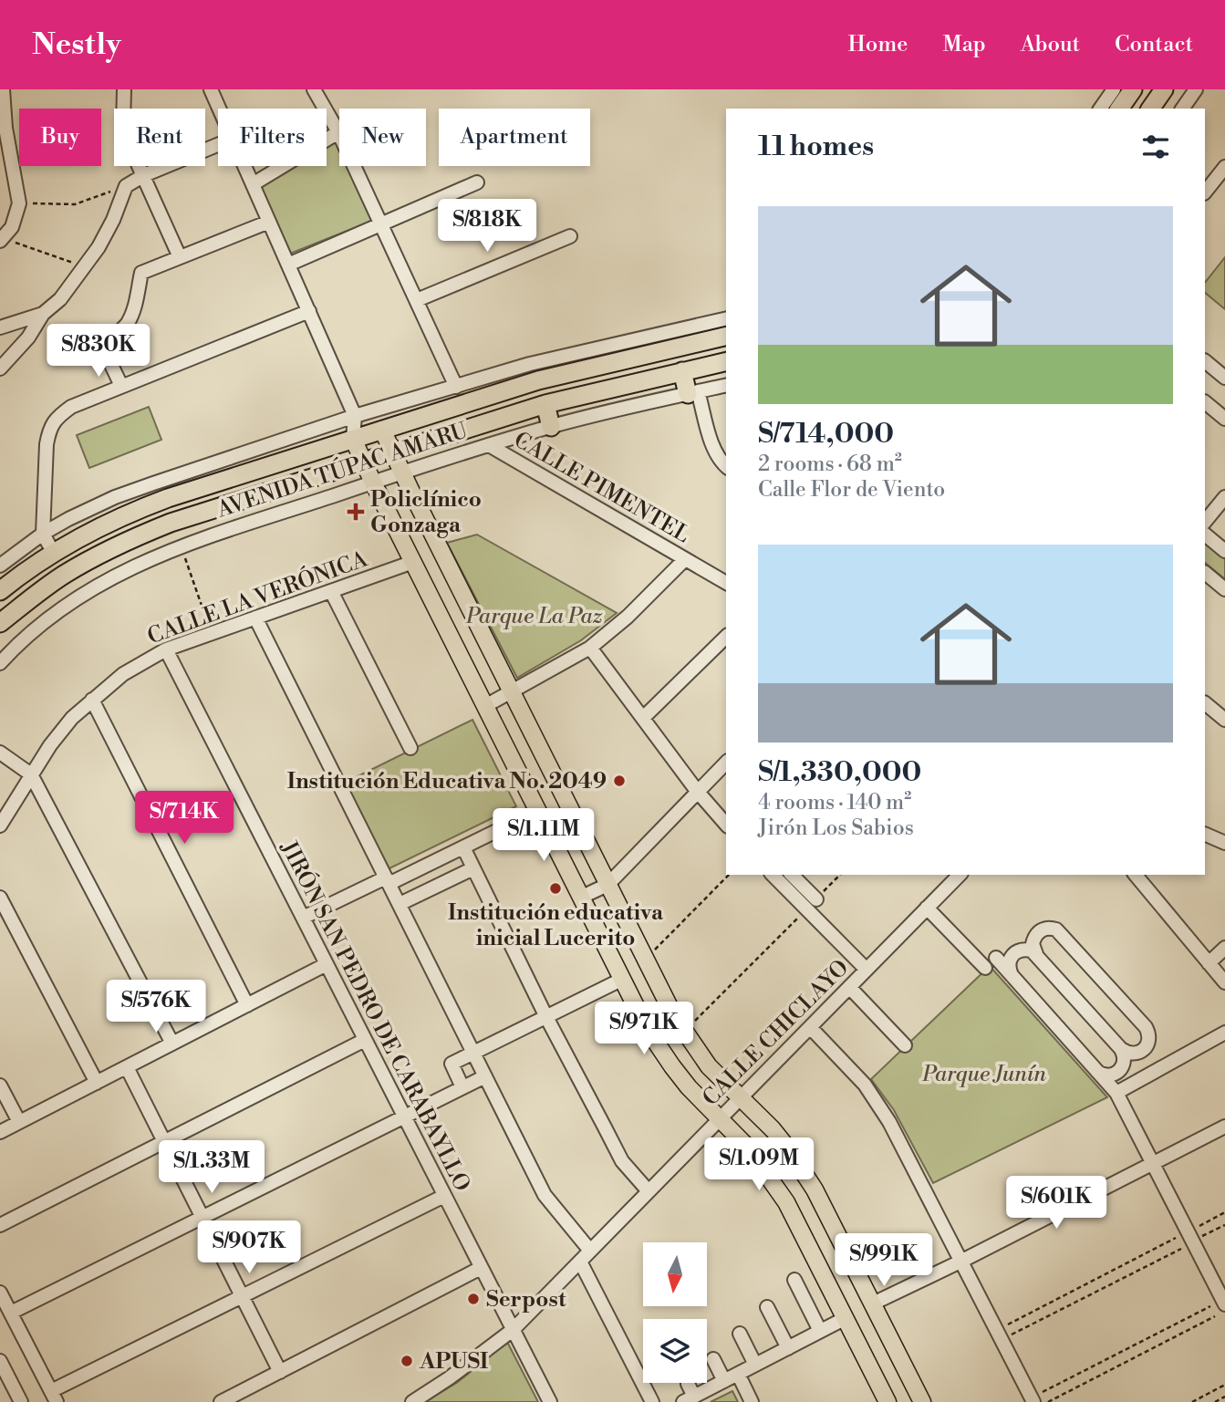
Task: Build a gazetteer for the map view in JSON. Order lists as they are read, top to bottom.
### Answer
{
  "streets": {
    "highway": ["AVENIDA TÚPAC AMARU"],
    "street": [
      "CALLE PIMENTEL",
      "CALLE LA VERÓNICA",
      "JIRÓN SAN PEDRO DE CARABAYLLO",
      "CALLE CHICLAYO"
    ]
  },
  "crossings": [
    ["AVENIDA TÚPAC AMARU", "CALLE PIMENTEL"],
    ["CALLE LA VERÓNICA", "JIRÓN SAN PEDRO DE CARABAYLLO"],
    ["JIRÓN SAN PEDRO DE CARABAYLLO", "CALLE CHICLAYO"]
  ],
  "parks": ["Parque La Paz", "Parque Junín"],
  "places": {
    "health": ["Policlínico Gonzaga"],
    "other": [
      "Institución Educativa No. 2049",
      "Institución educativa inicial Lucerito",
      "Serpost",
      "APUSI"
    ]
  },
  "north": "bottom",
  "page": {
    "header": "Nestly",
    "nav": [
      "Home",
      "Map",
      "About",
      "Contact"
    ],
    "chip": [
      "Buy",
      "Rent",
      "Filters",
      "New",
      "Apartment"
    ],
    "heading": "11 homes",
    "list": [
      {
        "name": "S/714,000",
        "note": "2 rooms · 68 m² · Calle Flor de Viento"
      },
      {
        "name": "S/1,330,000",
        "note": "4 rooms · 140 m² · Jirón Los Sabios"
      }
    ],
    "price": [
      "S/818K",
      "S/830K",
      "S/714K",
      "S/1.11M",
      "S/576K",
      "S/971K",
      "S/1.09M",
      "S/1.33M",
      "S/601K",
      "S/907K",
      "S/991K"
    ]
  }
}
